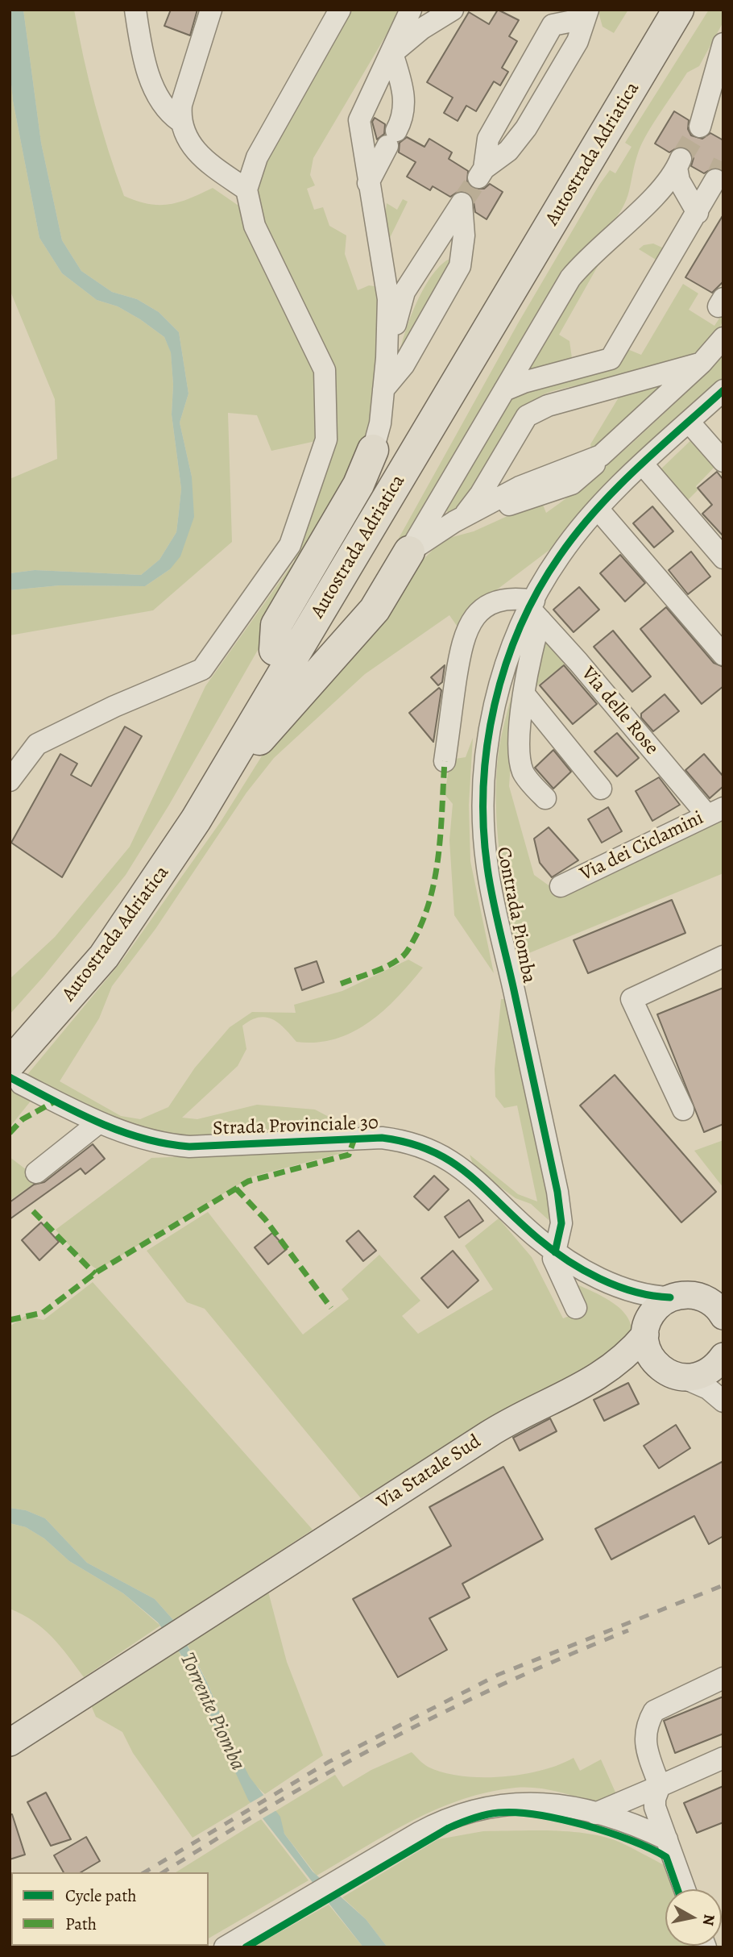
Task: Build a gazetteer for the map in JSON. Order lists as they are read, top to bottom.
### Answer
{
  "streets": {
    "highway": ["Autostrada Adriatica"],
    "main road": ["Via Statale Sud"],
    "street": [
      "Via delle Rose",
      "Via dei Ciclamini",
      "Contrada Piomba",
      "Strada Provinciale 30"
    ]
  },
  "crossings": [
    ["Autostrada Adriatica", "Strada Provinciale 30"],
    ["Via delle Rose", "Via dei Ciclamini"],
    ["Via delle Rose", "Contrada Piomba"],
    ["Contrada Piomba", "Strada Provinciale 30"]
  ],
  "water": ["Torrente Piomba"],
  "legend": ["Cycle path", "Path"],
  "north": "right"
}
